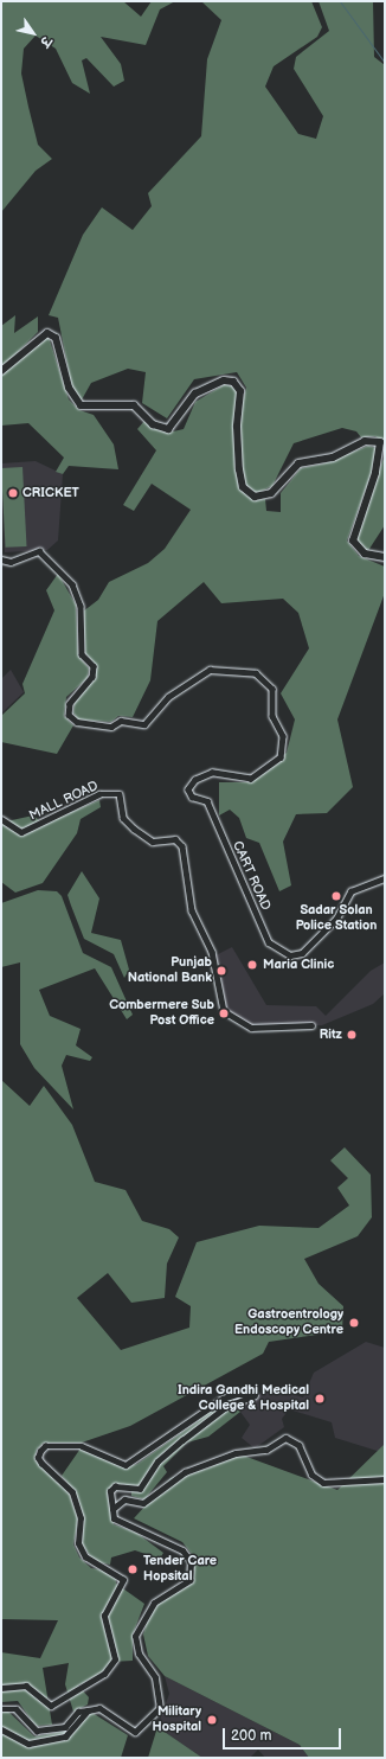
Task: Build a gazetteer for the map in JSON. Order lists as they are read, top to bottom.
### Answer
{
  "streets": {
    "street": ["MALL ROAD", "CART ROAD"]
  },
  "places": [
    "CRICKET",
    "Sadar Solan Police Station",
    "Maria Clinic",
    "Punjab National Bank",
    "Combermere Sub Post Office",
    "Ritz",
    "Gastroentrology Endoscopy Centre",
    "Indira Gandhi Medical College & Hospital",
    "Tender Care Hopsital",
    "Military Hospital"
  ],
  "scale_bar": "200 m",
  "north": "bottom right"
}
